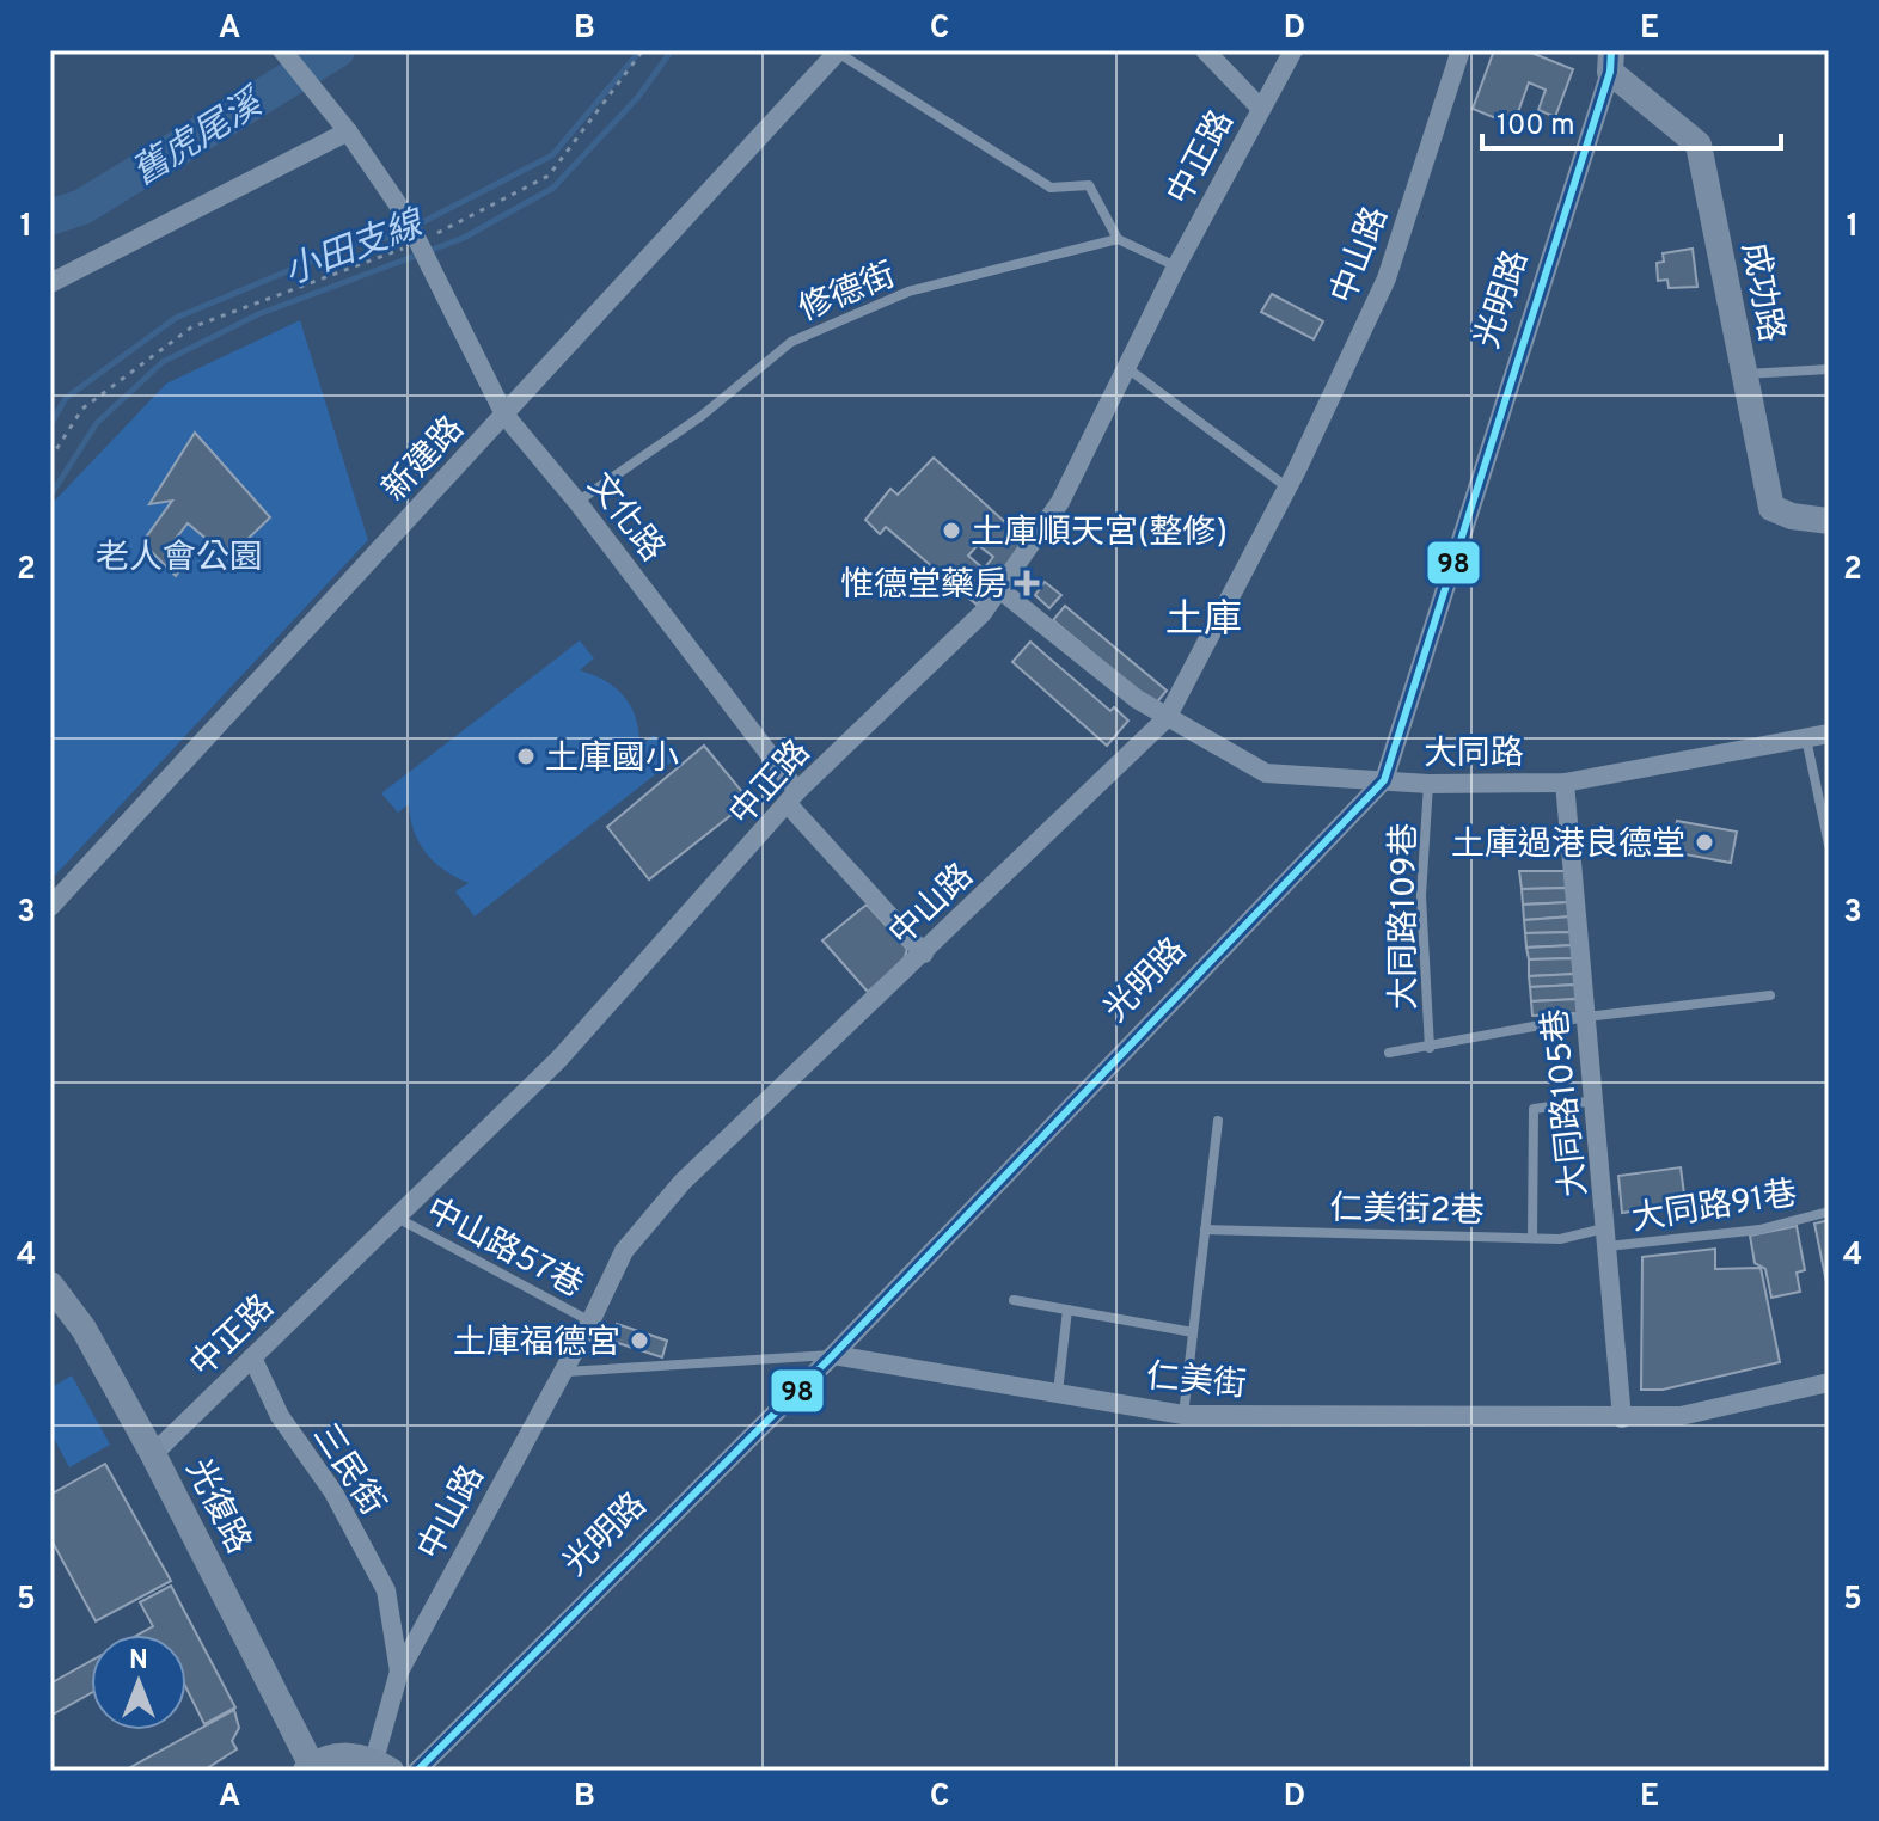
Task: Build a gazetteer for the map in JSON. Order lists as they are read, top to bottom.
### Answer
{
  "streets": {
    "street": [
      "中正路",
      "中山路",
      "成功路",
      "光明路",
      "新建路",
      "文化路",
      "大同路",
      "大同路105巷",
      "仁美街",
      "三民街",
      "光復路"
    ],
    "lane": [
      "修德街",
      "大同路109巷",
      "大同路91巷",
      "仁美街2巷",
      "中山路57巷"
    ]
  },
  "crossings": [
    ["中正路", "文化路"],
    ["中正路", "大同路"],
    ["中正路", "中山路57巷"],
    ["中正路", "三民街"],
    ["中正路", "光復路"],
    ["中山路", "文化路"],
    ["中山路", "大同路"],
    ["中山路", "中山路57巷"],
    ["中山路", "仁美街"],
    ["中山路", "三民街"],
    ["修德街", "文化路"],
    ["成功路", "光明路"],
    ["光明路", "大同路"],
    ["光明路", "仁美街"],
    ["新建路", "文化路"],
    ["大同路", "大同路109巷"],
    ["大同路", "大同路105巷"],
    ["大同路105巷", "大同路91巷"],
    ["大同路105巷", "仁美街2巷"],
    ["大同路105巷", "仁美街"],
    ["大同路91巷", "仁美街2巷"]
  ],
  "districts": ["土庫"],
  "water": ["舊虎尾溪", "小田支線"],
  "parks": ["老人會公園"],
  "places": {
    "other": [
      "土庫順天宮(整修)",
      "土庫國小",
      "土庫過港良德堂",
      "土庫福德宮"
    ],
    "health": ["惟德堂藥房"]
  },
  "lines": ["transit line 98"],
  "scale_bar": "100 m",
  "north": "top",
  "grid": {
    "columns": [
      "A",
      "B",
      "C",
      "D",
      "E"
    ],
    "rows": [
      "1",
      "2",
      "3",
      "4",
      "5"
    ]
  }
}
